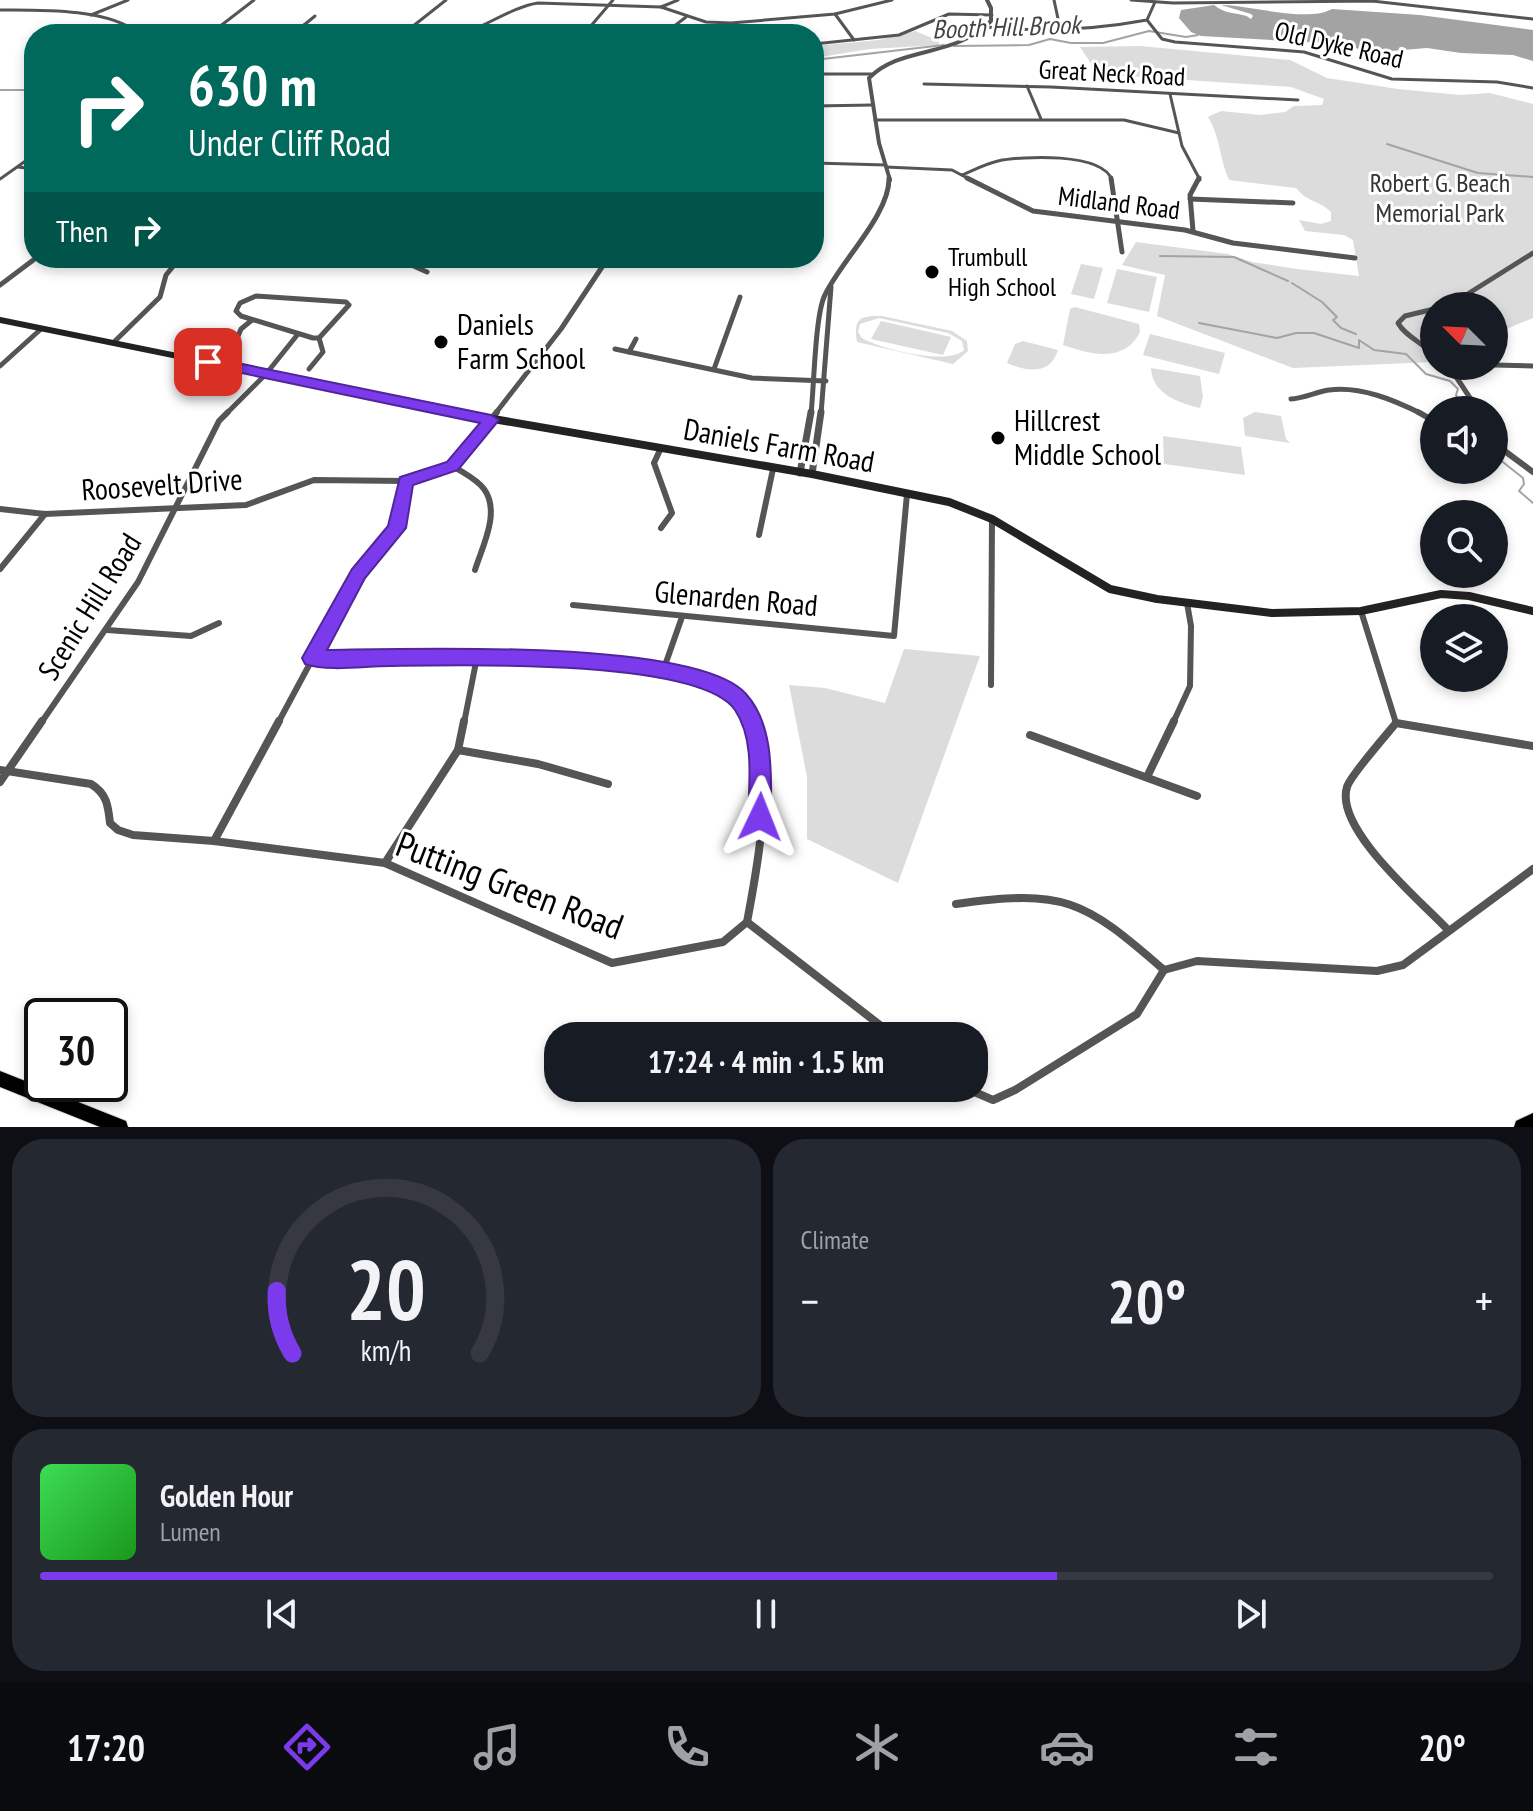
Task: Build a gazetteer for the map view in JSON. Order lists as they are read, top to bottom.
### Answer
{
  "streets": {
    "main road": ["Daniels Farm Road"],
    "street": [
      "Old Dyke Road",
      "Great Neck Road",
      "Midland Road",
      "Roosevelt Drive",
      "Glenarden Road",
      "Scenic Hill Road",
      "Putting Green Road"
    ]
  },
  "crossings": [
    ["Daniels Farm Road", "Glenarden Road"],
    ["Daniels Farm Road", "Scenic Hill Road"],
    ["Roosevelt Drive", "Scenic Hill Road"],
    ["Scenic Hill Road", "Putting Green Road"]
  ],
  "water": ["Booth Hill Brook"],
  "parks": ["Robert G. Beach Memorial Park"],
  "places": ["Trumbull High School", "Daniels Farm School", "Hillcrest Middle School"],
  "north": "top left",
  "page": {
    "turn": ["630 m", "Under Cliff Road"],
    "then": "Then",
    "limit": "30",
    "trip": "17:24 · 4 min · 1.5 km",
    "tile": "Climate",
    "heat": ["−", "20°", "+"],
    "song": ["Golden Hour", "Lumen"],
    "tabs": ["17:20", "20°"],
    "gauge": ["20", "km/h"]
  }
}
